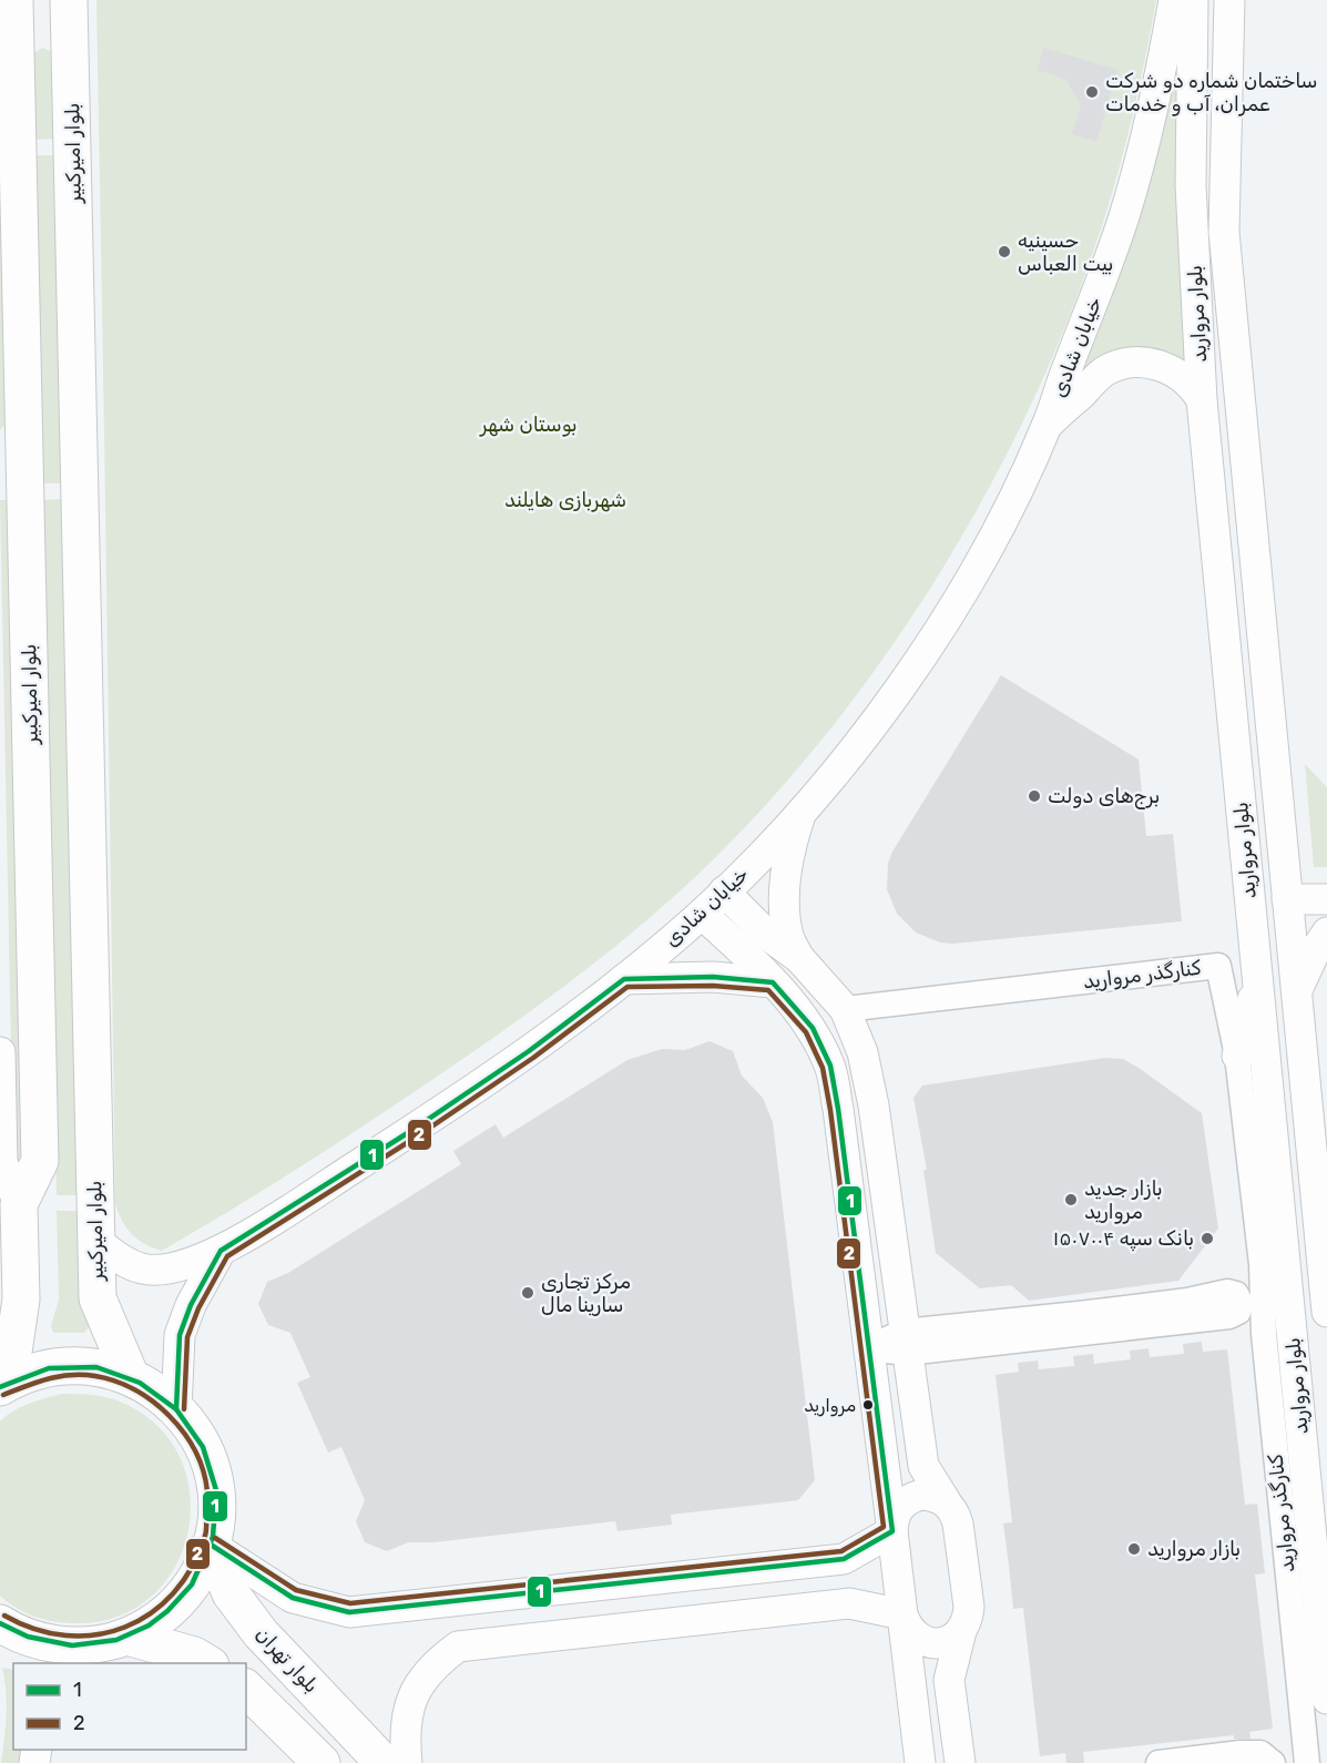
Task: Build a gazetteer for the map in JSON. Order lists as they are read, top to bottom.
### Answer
{
  "streets": {
    "main road": ["بلوار امیرکبیر", "بلوار تهران"],
    "street": ["بلوار مروارید", "خیابان شادی", "کنارگذر مروارید"]
  },
  "crossings": [
    ["بلوار امیرکبیر", "خیابان شادی"],
    ["بلوار مروارید", "خیابان شادی"]
  ],
  "parks": ["بوستان شهر", "شهربازی هایلند"],
  "places": [
    "ساختمان شماره دو شرکت عمران، آب و خدمات",
    "حسینیه بیت العباس",
    "برج‌های دولت",
    "بازار جدید مروارید",
    "بانک سپه ۱۵۰۷۰۰۴",
    "مرکز تجاری سارینا مال",
    "مروارید",
    "بازار مروارید"
  ],
  "lines": ["transit line 1", "transit line 2"],
  "legend": ["1", "2"]
}
